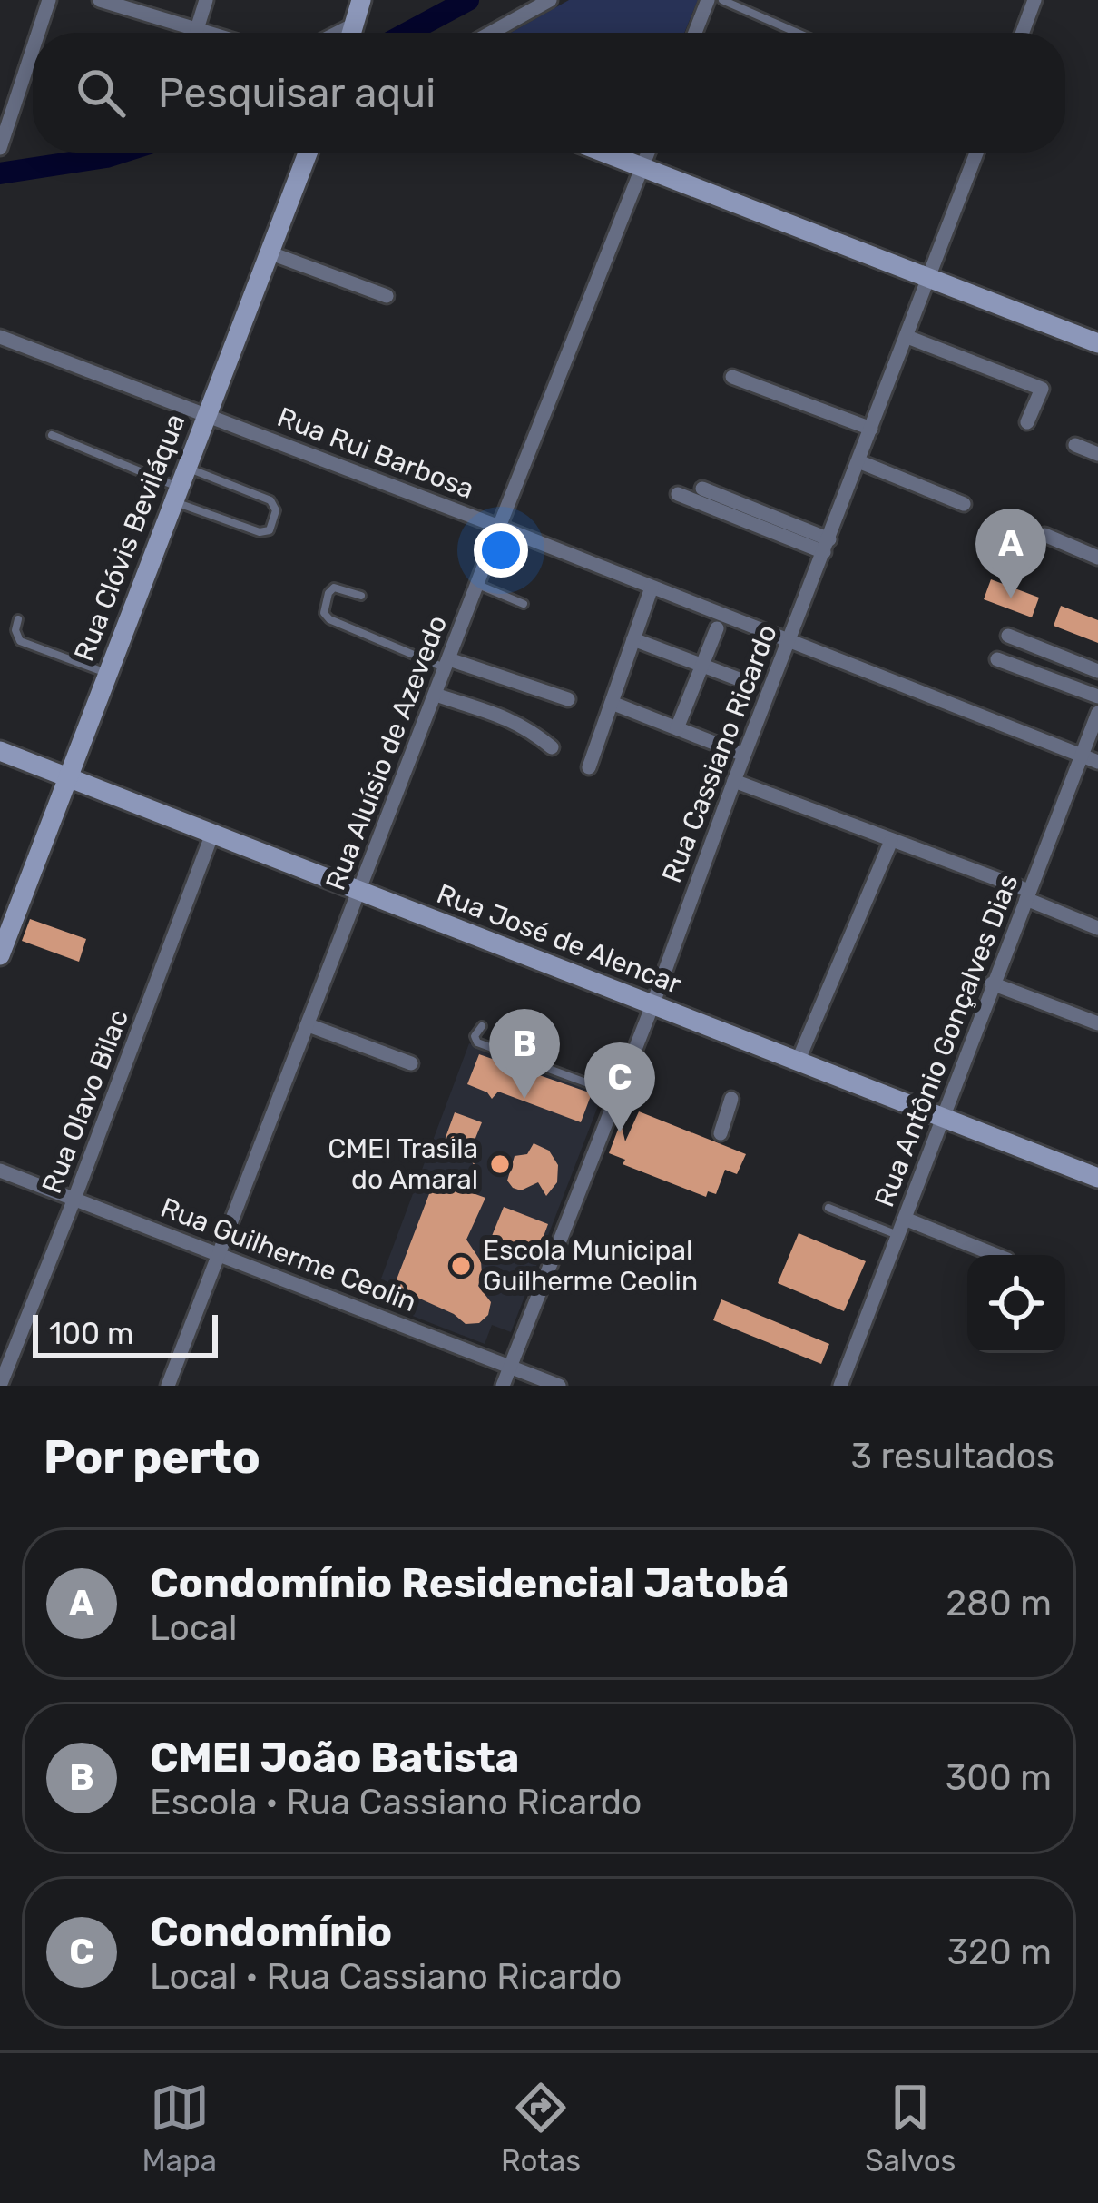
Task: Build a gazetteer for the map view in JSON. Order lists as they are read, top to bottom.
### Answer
{
  "streets": {
    "street": [
      "Rua Rui Barbosa",
      "Rua Clóvis Beviláqua",
      "Rua Aluísio de Azevedo",
      "Rua Cassiano Ricardo",
      "Rua José de Alencar",
      "Rua Antônio Gonçalves Dias",
      "Rua Olavo Bilac",
      "Rua Guilherme Ceolin"
    ]
  },
  "crossings": [
    ["Rua Rui Barbosa", "Rua Clóvis Beviláqua"],
    ["Rua Rui Barbosa", "Rua Aluísio de Azevedo"],
    ["Rua Rui Barbosa", "Rua Cassiano Ricardo"],
    ["Rua Rui Barbosa", "Rua Antônio Gonçalves Dias"],
    ["Rua Clóvis Beviláqua", "Rua José de Alencar"],
    ["Rua Aluísio de Azevedo", "Rua José de Alencar"],
    ["Rua Aluísio de Azevedo", "Rua Guilherme Ceolin"],
    ["Rua Cassiano Ricardo", "Rua José de Alencar"],
    ["Rua Cassiano Ricardo", "Rua Guilherme Ceolin"],
    ["Rua José de Alencar", "Rua Antônio Gonçalves Dias"],
    ["Rua José de Alencar", "Rua Olavo Bilac"],
    ["Rua Olavo Bilac", "Rua Guilherme Ceolin"]
  ],
  "places": ["CMEI Trasila do Amaral", "Escola Municipal Guilherme Ceolin"],
  "scale_bar": "100 m",
  "page": {
    "search": "Pesquisar aqui",
    "pins": ["A", "B", "C"],
    "scale": "100 m",
    "heading": ["Por perto", "3 resultados"],
    "list": [
      {
        "mark": "A",
        "name": "Condomínio Residencial Jatobá",
        "note": "Local",
        "value": "280 m"
      },
      {
        "mark": "B",
        "name": "CMEI João Batista",
        "note": "Escola · Rua Cassiano Ricardo",
        "value": "300 m"
      },
      {
        "mark": "C",
        "name": "Condomínio",
        "note": "Local · Rua Cassiano Ricardo",
        "value": "320 m"
      }
    ],
    "nav": ["Mapa", "Rotas", "Salvos"]
  }
}
